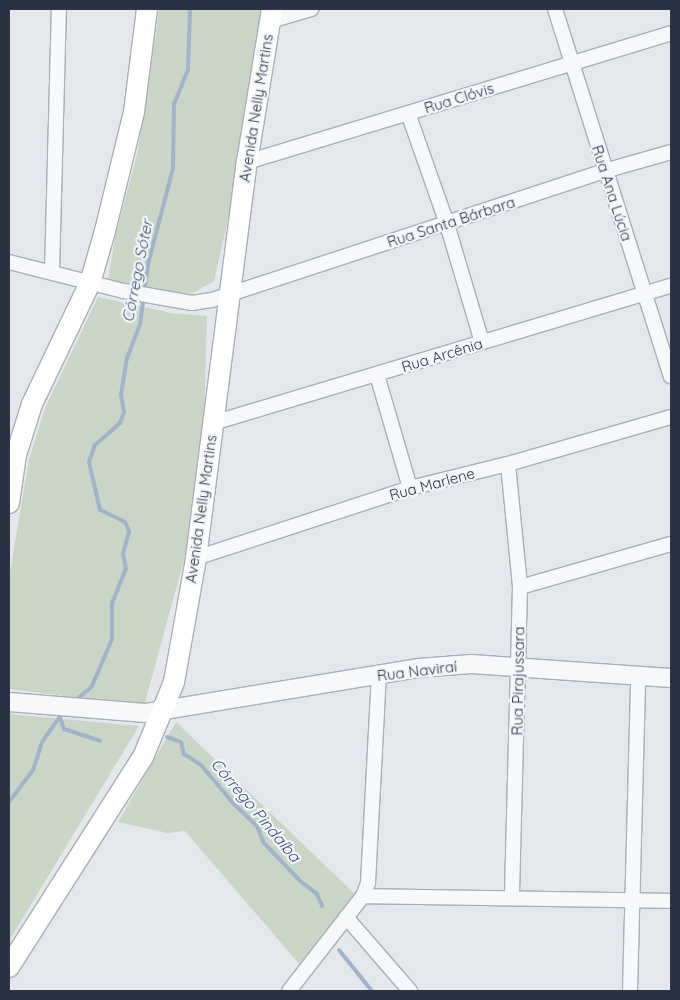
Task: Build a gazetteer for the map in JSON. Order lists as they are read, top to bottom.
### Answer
{
  "streets": {
    "main road": ["Avenida Nelly Martins"],
    "street": [
      "Rua Clóvis",
      "Rua Ana Lúcia",
      "Rua Santa Bárbara",
      "Rua Arcênia",
      "Rua Marlene",
      "Rua Naviraí",
      "Rua Pirajussara"
    ]
  },
  "crossings": [
    ["Rua Clóvis", "Avenida Nelly Martins"],
    ["Rua Clóvis", "Rua Ana Lúcia"],
    ["Avenida Nelly Martins", "Rua Santa Bárbara"],
    ["Avenida Nelly Martins", "Rua Arcênia"],
    ["Avenida Nelly Martins", "Rua Marlene"],
    ["Avenida Nelly Martins", "Rua Naviraí"],
    ["Rua Ana Lúcia", "Rua Santa Bárbara"],
    ["Rua Ana Lúcia", "Rua Arcênia"],
    ["Rua Marlene", "Rua Pirajussara"],
    ["Rua Naviraí", "Rua Pirajussara"]
  ],
  "water": ["Córrego Sóter", "Córrego Pindaíba"]
}
